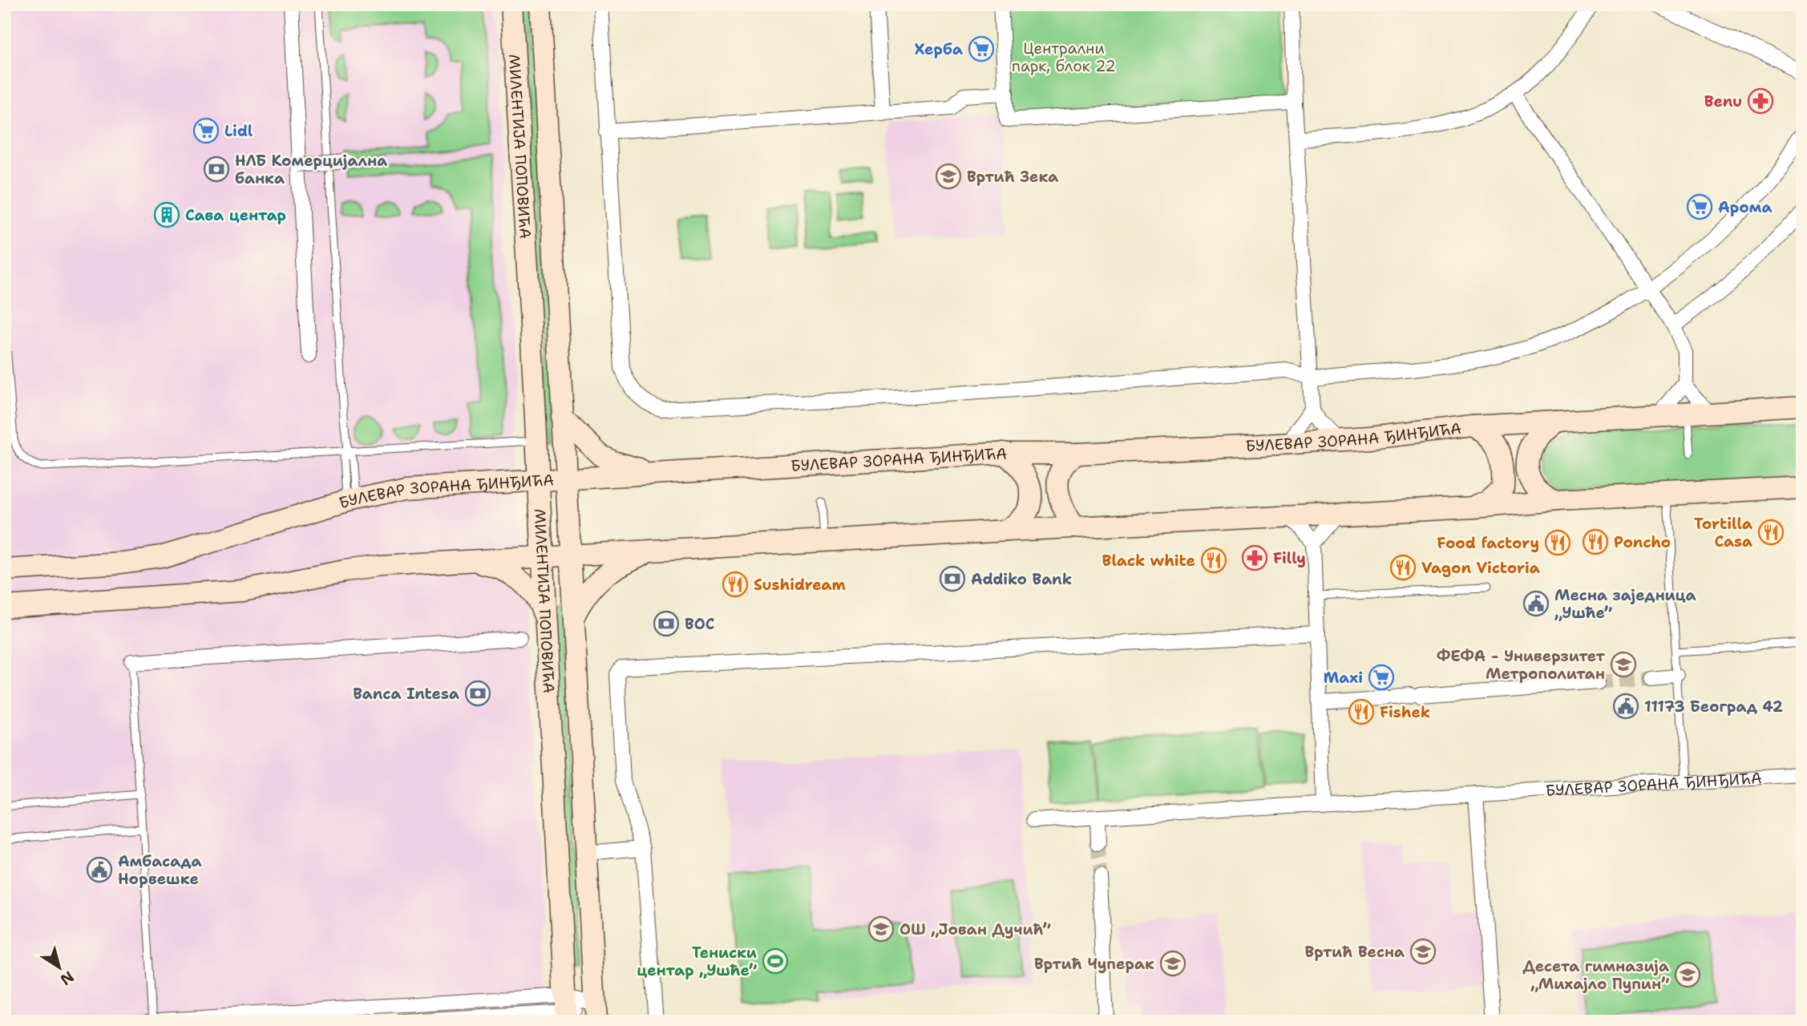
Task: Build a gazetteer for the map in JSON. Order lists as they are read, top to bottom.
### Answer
{
  "streets": {
    "street": ["МИЛЕНТИЈА ПОПОВИЋА", "БУЛЕВАР ЗОРАНА ЂИНЂИЋА"]
  },
  "crossings": [
    ["МИЛЕНТИЈА ПОПОВИЋА", "БУЛЕВАР ЗОРАНА ЂИНЂИЋА"]
  ],
  "parks": ["Централни парк, блок 22"],
  "places": {
    "supermarket": [
      "Херба",
      "Lidl",
      "Арома",
      "Maxi"
    ],
    "pharmacy": ["Benu", "Filly"],
    "bank": [
      "НЛБ Комерцијална банка",
      "Addiko Bank",
      "BOC",
      "Banca Intesa"
    ],
    "school or university": [
      "Вртић Зека",
      "ФЕФА - Универзитет Метрополитан",
      "ОШ „Јован Дучић”",
      "Вртић Весна",
      "Вртић Чуперак",
      "Десета гимназија „Михајло Пупин”"
    ],
    "building": ["Сава центар"],
    "restaurant": [
      "Tortilla Casa",
      "Poncho",
      "Food factory",
      "Black white",
      "Vagon Victoria",
      "Sushidream",
      "Fishek"
    ],
    "public building": ["Месна заједница „Ушће”", "11173 Београд 42", "Амбасада Норвешке"],
    "sports": ["Тениски центар „Ушће”"]
  },
  "north": "bottom right"
}
